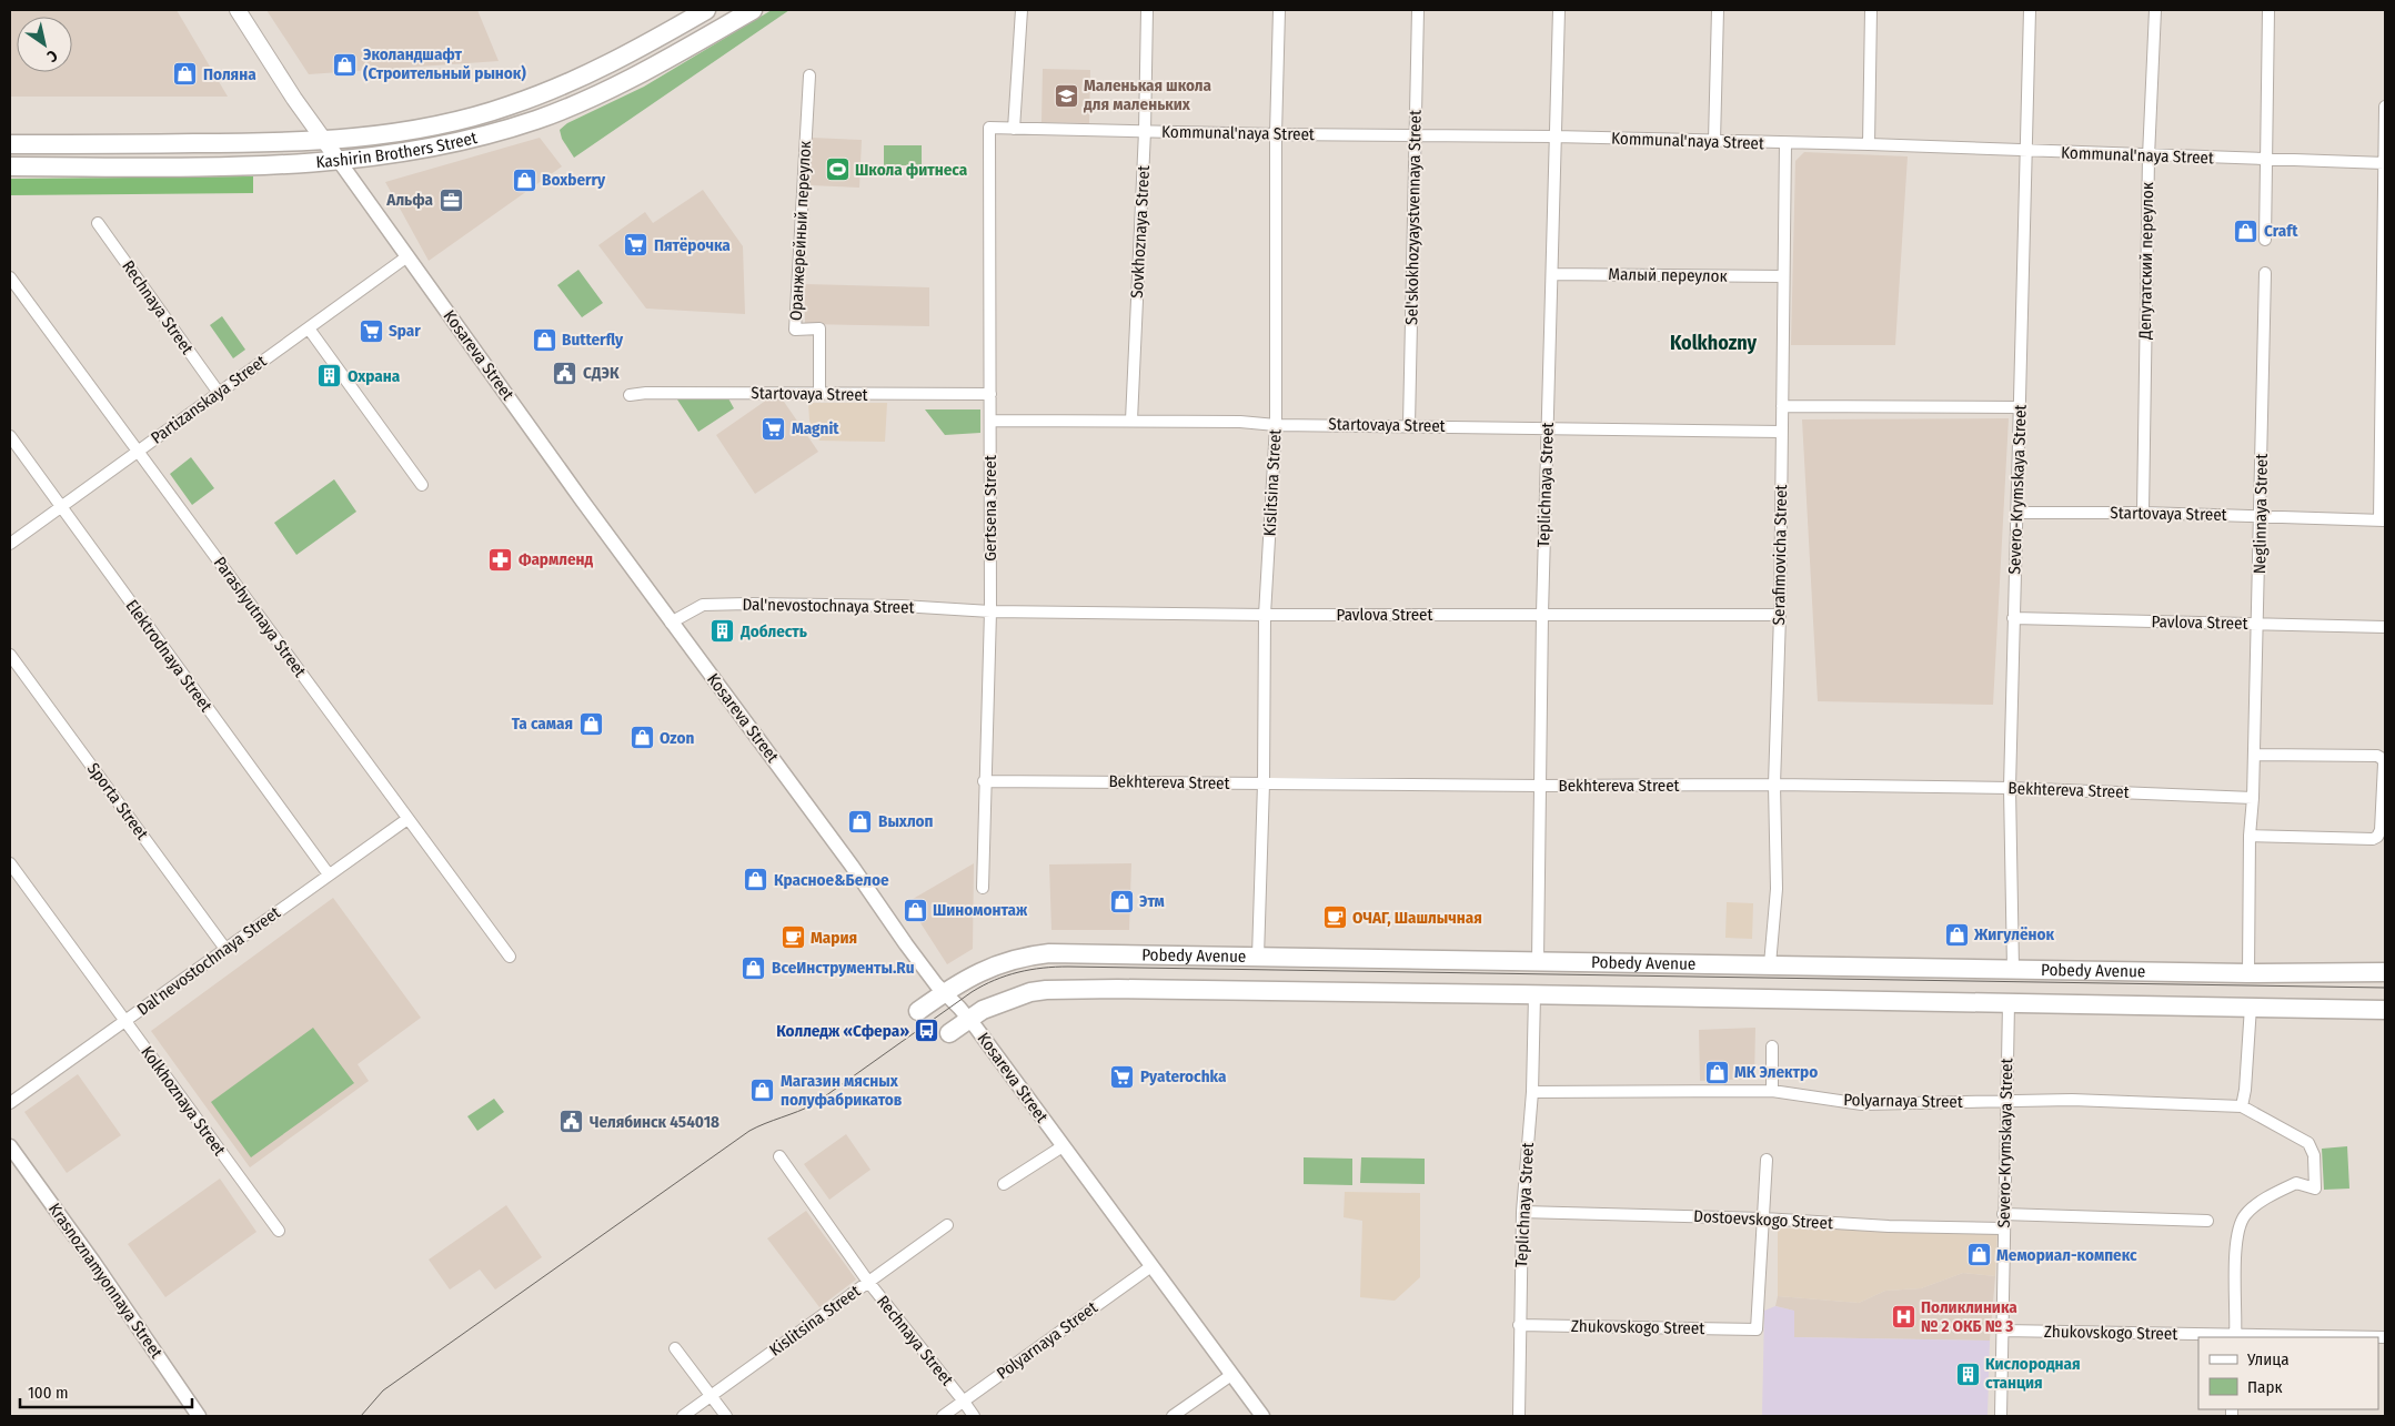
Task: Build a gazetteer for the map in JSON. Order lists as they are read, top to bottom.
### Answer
{
  "streets": {
    "main road": ["Kashirin Brothers Street", "Kosareva Street", "Pobedy Avenue"],
    "street": [
      "Kommunal'naya Street",
      "Sel'skokhozyaystvennaya Street",
      "Оранжерейный переулок",
      "Sovkhoznaya Street",
      "Депутатский переулок",
      "Малый переулок",
      "Rechnaya Street",
      "Startovaya Street",
      "Partizanskaya Street",
      "Kislitsina Street",
      "Teplichnaya Street",
      "Severo-Krymskaya Street",
      "Gertsena Street",
      "Neglinnaya Street",
      "Serafimovicha Street",
      "Dal'nevostochnaya Street",
      "Pavlova Street",
      "Parashyutnaya Street",
      "Elektrodnaya Street",
      "Bekhtereva Street",
      "Sporta Street",
      "Kolkhoznaya Street",
      "Polyarnaya Street",
      "Dostoevskogo Street",
      "Krasnoznamyonnaya Street",
      "Zhukovskogo Street"
    ]
  },
  "crossings": [
    ["Kommunal'naya Street", "Sel'skokhozyaystvennaya Street"],
    ["Kommunal'naya Street", "Sovkhoznaya Street"],
    ["Kommunal'naya Street", "Депутатский переулок"],
    ["Kommunal'naya Street", "Kislitsina Street"],
    ["Kommunal'naya Street", "Teplichnaya Street"],
    ["Kommunal'naya Street", "Severo-Krymskaya Street"],
    ["Kommunal'naya Street", "Gertsena Street"],
    ["Kommunal'naya Street", "Serafimovicha Street"],
    ["Kashirin Brothers Street", "Kosareva Street"],
    ["Sel'skokhozyaystvennaya Street", "Startovaya Street"],
    ["Оранжерейный переулок", "Startovaya Street"],
    ["Sovkhoznaya Street", "Startovaya Street"],
    ["Депутатский переулок", "Startovaya Street"],
    ["Малый переулок", "Teplichnaya Street"],
    ["Малый переулок", "Serafimovicha Street"],
    ["Rechnaya Street", "Partizanskaya Street"],
    ["Rechnaya Street", "Kislitsina Street"],
    ["Rechnaya Street", "Polyarnaya Street"],
    ["Kosareva Street", "Partizanskaya Street"],
    ["Kosareva Street", "Dal'nevostochnaya Street"],
    ["Kosareva Street", "Pobedy Avenue"],
    ["Kosareva Street", "Polyarnaya Street"],
    ["Startovaya Street", "Kislitsina Street"],
    ["Startovaya Street", "Teplichnaya Street"],
    ["Startovaya Street", "Severo-Krymskaya Street"],
    ["Startovaya Street", "Gertsena Street"],
    ["Startovaya Street", "Neglinnaya Street"],
    ["Startovaya Street", "Serafimovicha Street"],
    ["Partizanskaya Street", "Parashyutnaya Street"],
    ["Partizanskaya Street", "Elektrodnaya Street"],
    ["Kislitsina Street", "Pavlova Street"],
    ["Kislitsina Street", "Bekhtereva Street"],
    ["Kislitsina Street", "Pobedy Avenue"],
    ["Teplichnaya Street", "Pavlova Street"],
    ["Teplichnaya Street", "Bekhtereva Street"],
    ["Teplichnaya Street", "Pobedy Avenue"],
    ["Teplichnaya Street", "Polyarnaya Street"],
    ["Teplichnaya Street", "Dostoevskogo Street"],
    ["Teplichnaya Street", "Zhukovskogo Street"],
    ["Severo-Krymskaya Street", "Pavlova Street"],
    ["Severo-Krymskaya Street", "Bekhtereva Street"],
    ["Severo-Krymskaya Street", "Pobedy Avenue"],
    ["Severo-Krymskaya Street", "Polyarnaya Street"],
    ["Severo-Krymskaya Street", "Dostoevskogo Street"],
    ["Severo-Krymskaya Street", "Zhukovskogo Street"],
    ["Gertsena Street", "Dal'nevostochnaya Street"],
    ["Gertsena Street", "Pavlova Street"],
    ["Gertsena Street", "Bekhtereva Street"],
    ["Neglinnaya Street", "Pavlova Street"],
    ["Neglinnaya Street", "Bekhtereva Street"],
    ["Neglinnaya Street", "Pobedy Avenue"],
    ["Serafimovicha Street", "Pavlova Street"],
    ["Serafimovicha Street", "Bekhtereva Street"],
    ["Serafimovicha Street", "Pobedy Avenue"],
    ["Dal'nevostochnaya Street", "Pavlova Street"],
    ["Dal'nevostochnaya Street", "Parashyutnaya Street"],
    ["Dal'nevostochnaya Street", "Elektrodnaya Street"],
    ["Dal'nevostochnaya Street", "Sporta Street"],
    ["Dal'nevostochnaya Street", "Kolkhoznaya Street"],
    ["Dostoevskogo Street", "Zhukovskogo Street"]
  ],
  "districts": ["Kolkhozny"],
  "places": {
    "shop": [
      "Эколандшафт (Строительный рынок)",
      "Поляна",
      "Boxberry",
      "Craft",
      "Butterfly",
      "Та самая",
      "Ozon",
      "Выхлоп",
      "Красное&Белое",
      "Этм",
      "Шиномонтаж",
      "Жигулёнок",
      "ВсеИнструменты.Ru",
      "МК Электро",
      "Магазин мясных полуфабрикатов",
      "Мемориал-компекс"
    ],
    "school or university": ["Маленькая школа для маленьких"],
    "sports": ["Школа фитнеса"],
    "office": ["Альфа"],
    "supermarket": [
      "Пятёрочка",
      "Spar",
      "Magnit",
      "Pyaterochka"
    ],
    "public building": ["СДЭК", "Челябинск 454018"],
    "building": ["Охрана", "Доблесть", "Кислородная станция"],
    "pharmacy": ["Фармленд"],
    "cafe": ["ОЧАГ, Шашлычная", "Мария"],
    "bus stop": ["Колледж «Сфера»"],
    "hospital": ["Поликлиника № 2 ОКБ № 3"]
  },
  "legend": ["Улица", "Парк"],
  "scale_bar": "100 m",
  "north": "bottom right"
}
